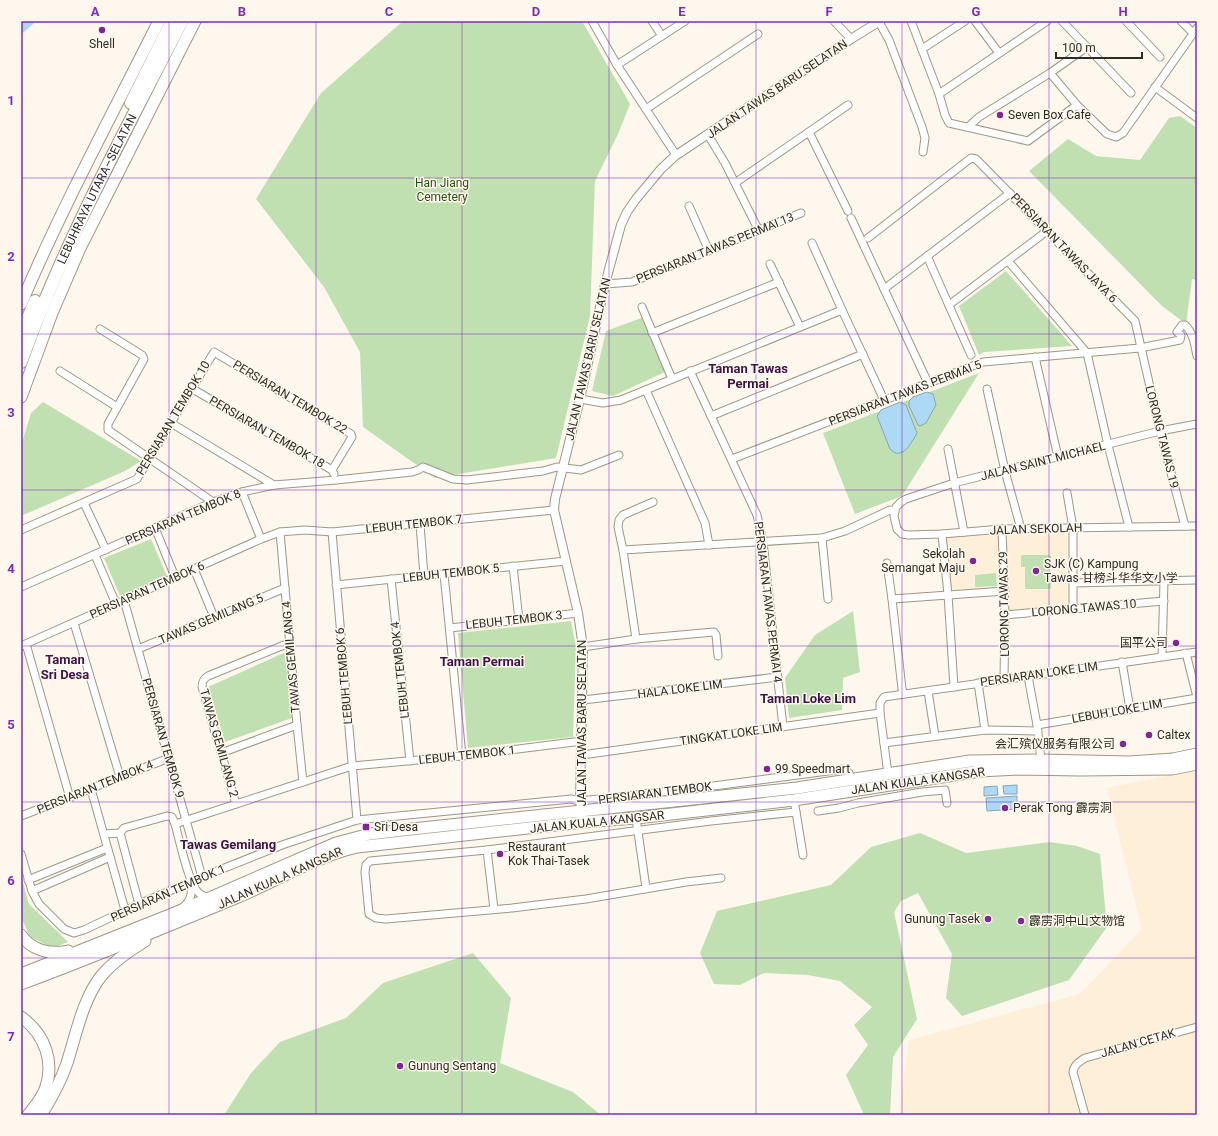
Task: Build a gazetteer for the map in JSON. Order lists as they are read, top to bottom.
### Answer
{
  "streets": {
    "highway": ["LEBUHRAYA UTARA–SELATAN"],
    "main road": ["JALAN KUALA KANGSAR"],
    "street": [
      "JALAN TAWAS BARU SELATAN",
      "PERSIARAN TAWAS PERMAI 13",
      "PERSIARAN TAWAS JAYA 6",
      "PERSIARAN TAWAS PERMAI 5",
      "PERSIARAN TEMBOK 22",
      "PERSIARAN TEMBOK 10",
      "PERSIARAN TEMBOK 18",
      "LORONG TAWAS 19",
      "JALAN SAINT MICHAEL",
      "PERSIARAN TEMBOK 8",
      "LEBUH TEMBOK 7",
      "JALAN SEKOLAH",
      "LEBUH TEMBOK 5",
      "PERSIARAN TEMBOK 6",
      "PERSIARAN TAWAS PERMAI 4",
      "LORONG TAWAS 29",
      "LORONG TAWAS 10",
      "TAWAS GEMILANG 5",
      "LEBUH TEMBOK 3",
      "TAWAS GEMILANG 4",
      "LEBUH TEMBOK 4",
      "PERSIARAN LOKE LIM",
      "LEBUH TEMBOK 6",
      "HALA LOKE LIM",
      "LEBUH LOKE LIM",
      "TINGKAT LOKE LIM",
      "PERSIARAN TEMBOK 9",
      "TAWAS GEMILANG 2",
      "LEBUH TEMBOK 1",
      "PERSIARAN TEMBOK 4",
      "PERSIARAN TEMBOK",
      "PERSIARAN TEMBOK 1",
      "JALAN CETAK"
    ]
  },
  "crossings": [
    ["JALAN TAWAS BARU SELATAN", "PERSIARAN TAWAS PERMAI 13"],
    ["JALAN TAWAS BARU SELATAN", "PERSIARAN TEMBOK 8"],
    ["JALAN TAWAS BARU SELATAN", "LEBUH TEMBOK 7"],
    ["JALAN TAWAS BARU SELATAN", "LEBUH TEMBOK 5"],
    ["JALAN TAWAS BARU SELATAN", "LEBUH TEMBOK 3"],
    ["JALAN TAWAS BARU SELATAN", "HALA LOKE LIM"],
    ["JALAN TAWAS BARU SELATAN", "TINGKAT LOKE LIM"],
    ["JALAN TAWAS BARU SELATAN", "LEBUH TEMBOK 1"],
    ["JALAN TAWAS BARU SELATAN", "JALAN KUALA KANGSAR"],
    ["JALAN TAWAS BARU SELATAN", "PERSIARAN TEMBOK"],
    ["PERSIARAN TAWAS JAYA 6", "PERSIARAN TAWAS PERMAI 5"],
    ["PERSIARAN TAWAS JAYA 6", "LORONG TAWAS 19"],
    ["PERSIARAN TAWAS PERMAI 5", "LORONG TAWAS 19"],
    ["PERSIARAN TAWAS PERMAI 5", "PERSIARAN TAWAS PERMAI 4"],
    ["PERSIARAN TEMBOK 22", "PERSIARAN TEMBOK 10"],
    ["PERSIARAN TEMBOK 22", "PERSIARAN TEMBOK 18"],
    ["PERSIARAN TEMBOK 10", "PERSIARAN TEMBOK 18"],
    ["PERSIARAN TEMBOK 18", "PERSIARAN TEMBOK 8"],
    ["LORONG TAWAS 19", "JALAN SAINT MICHAEL"],
    ["LORONG TAWAS 19", "JALAN SEKOLAH"],
    ["JALAN SAINT MICHAEL", "JALAN SEKOLAH"],
    ["JALAN SAINT MICHAEL", "PERSIARAN TAWAS PERMAI 4"],
    ["LEBUH TEMBOK 7", "PERSIARAN TEMBOK 6"],
    ["LEBUH TEMBOK 7", "TAWAS GEMILANG 4"],
    ["LEBUH TEMBOK 7", "LEBUH TEMBOK 6"],
    ["JALAN SEKOLAH", "LORONG TAWAS 29"],
    ["LEBUH TEMBOK 5", "LEBUH TEMBOK 4"],
    ["LEBUH TEMBOK 5", "LEBUH TEMBOK 6"],
    ["PERSIARAN TEMBOK 6", "TAWAS GEMILANG 4"],
    ["PERSIARAN TEMBOK 6", "PERSIARAN TEMBOK 9"],
    ["PERSIARAN TAWAS PERMAI 4", "HALA LOKE LIM"],
    ["PERSIARAN TAWAS PERMAI 4", "TINGKAT LOKE LIM"],
    ["LORONG TAWAS 29", "LORONG TAWAS 10"],
    ["LORONG TAWAS 29", "PERSIARAN LOKE LIM"],
    ["TAWAS GEMILANG 5", "TAWAS GEMILANG 4"],
    ["TAWAS GEMILANG 5", "PERSIARAN TEMBOK 9"],
    ["TAWAS GEMILANG 4", "TAWAS GEMILANG 2"],
    ["TAWAS GEMILANG 4", "LEBUH TEMBOK 1"],
    ["LEBUH TEMBOK 4", "LEBUH TEMBOK 1"],
    ["PERSIARAN LOKE LIM", "TINGKAT LOKE LIM"],
    ["LEBUH TEMBOK 6", "LEBUH TEMBOK 1"],
    ["LEBUH TEMBOK 6", "PERSIARAN TEMBOK"],
    ["LEBUH TEMBOK 6", "PERSIARAN TEMBOK 1"],
    ["PERSIARAN TEMBOK 9", "LEBUH TEMBOK 1"],
    ["PERSIARAN TEMBOK 9", "PERSIARAN TEMBOK 4"],
    ["PERSIARAN TEMBOK 9", "PERSIARAN TEMBOK 1"],
    ["TAWAS GEMILANG 2", "LEBUH TEMBOK 1"],
    ["JALAN KUALA KANGSAR", "PERSIARAN TEMBOK"],
    ["PERSIARAN TEMBOK", "PERSIARAN TEMBOK 1"]
  ],
  "districts": [
    "Taman Tawas Permai",
    "Taman Sri Desa",
    "Taman Permai",
    "Taman Loke Lim",
    "Tawas Gemilang"
  ],
  "parks": ["Han Jiang Cemetery"],
  "places": {
    "other": [
      "Shell",
      "Seven Box Cafe",
      "Sekolah Semangat Maju",
      "SJK (C) Kampung Tawas 甘榜斗华华文小学",
      "国平公司",
      "Caltex",
      "会汇殡仪服务有限公司",
      "99 Speedmart",
      "Perak Tong 霹雳洞",
      "Restaurant Kok Thai-Tasek",
      "Gunung Tasek",
      "霹雳洞中山文物馆",
      "Gunung Sentang"
    ],
    "transit": ["Sri Desa"]
  },
  "scale_bar": "100 m",
  "grid": {
    "columns": [
      "A",
      "B",
      "C",
      "D",
      "E",
      "F",
      "G",
      "H"
    ],
    "rows": [
      "1",
      "2",
      "3",
      "4",
      "5",
      "6",
      "7"
    ]
  }
}
